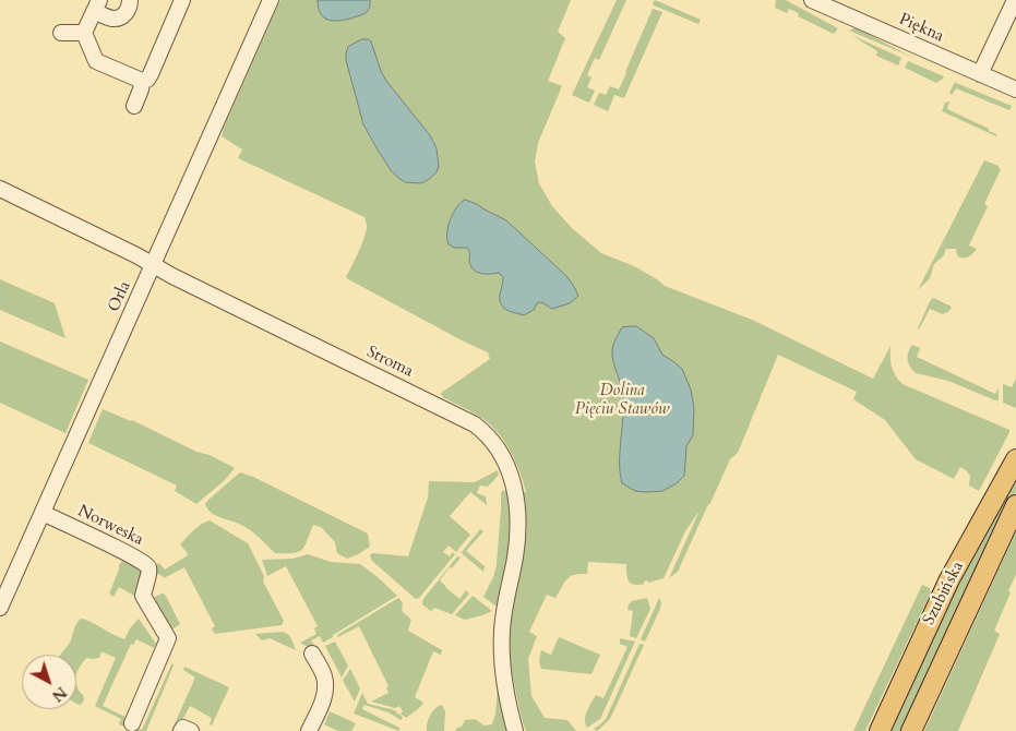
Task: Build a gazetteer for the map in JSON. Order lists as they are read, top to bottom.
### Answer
{
  "streets": {
    "main road": ["Szubińska"],
    "street": [
      "Piękna",
      "Orla",
      "Stroma",
      "Norweska"
    ]
  },
  "crossings": [
    ["Orla", "Stroma"],
    ["Orla", "Norweska"]
  ],
  "parks": ["Dolina Pięciu Stawów"],
  "north": "bottom right"
}
